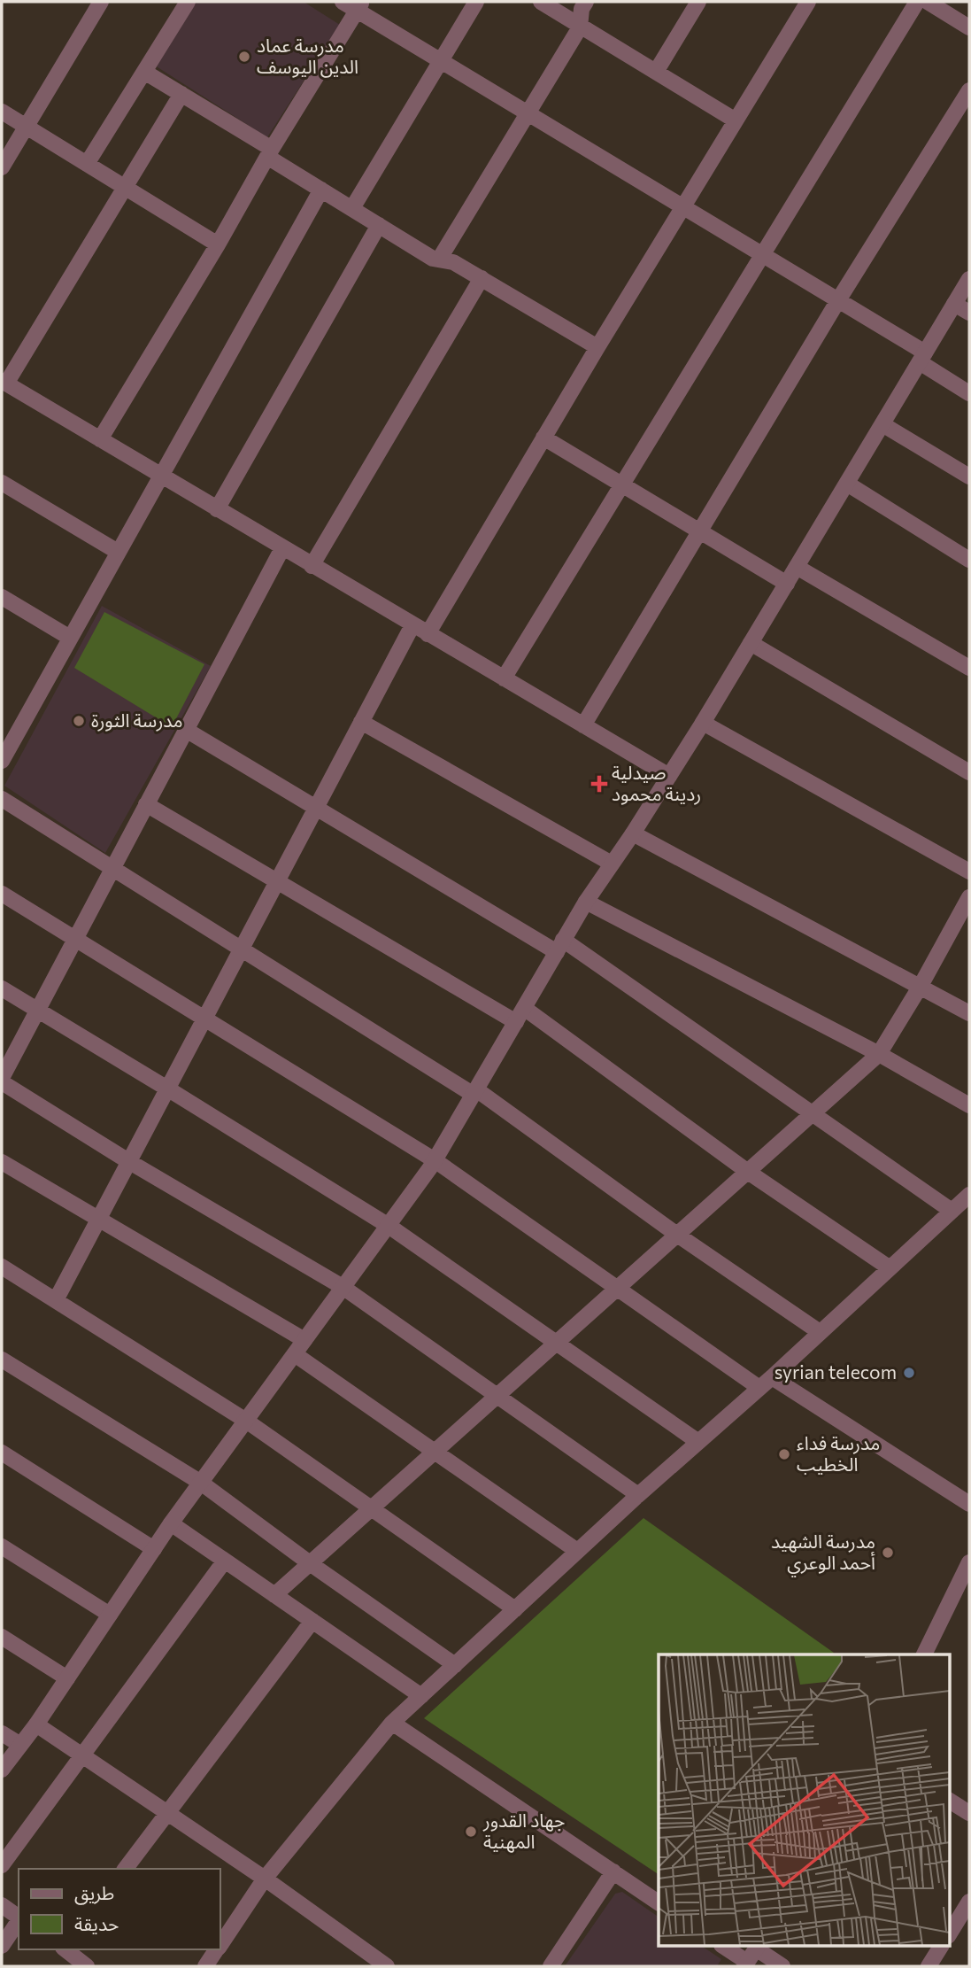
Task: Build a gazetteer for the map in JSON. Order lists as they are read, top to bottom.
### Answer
{
  "places": {
    "other": [
      "مدرسة عماد الدين اليوسف",
      "مدرسة الثورة",
      "syrian telecom",
      "مدرسة فداء الخطيب",
      "مدرسة الشهيد أحمد الوعري",
      "جهاد القدور المهنية"
    ],
    "health": ["صيدلية ردينة محمود"]
  },
  "legend": ["طريق", "حديقة"]
}
